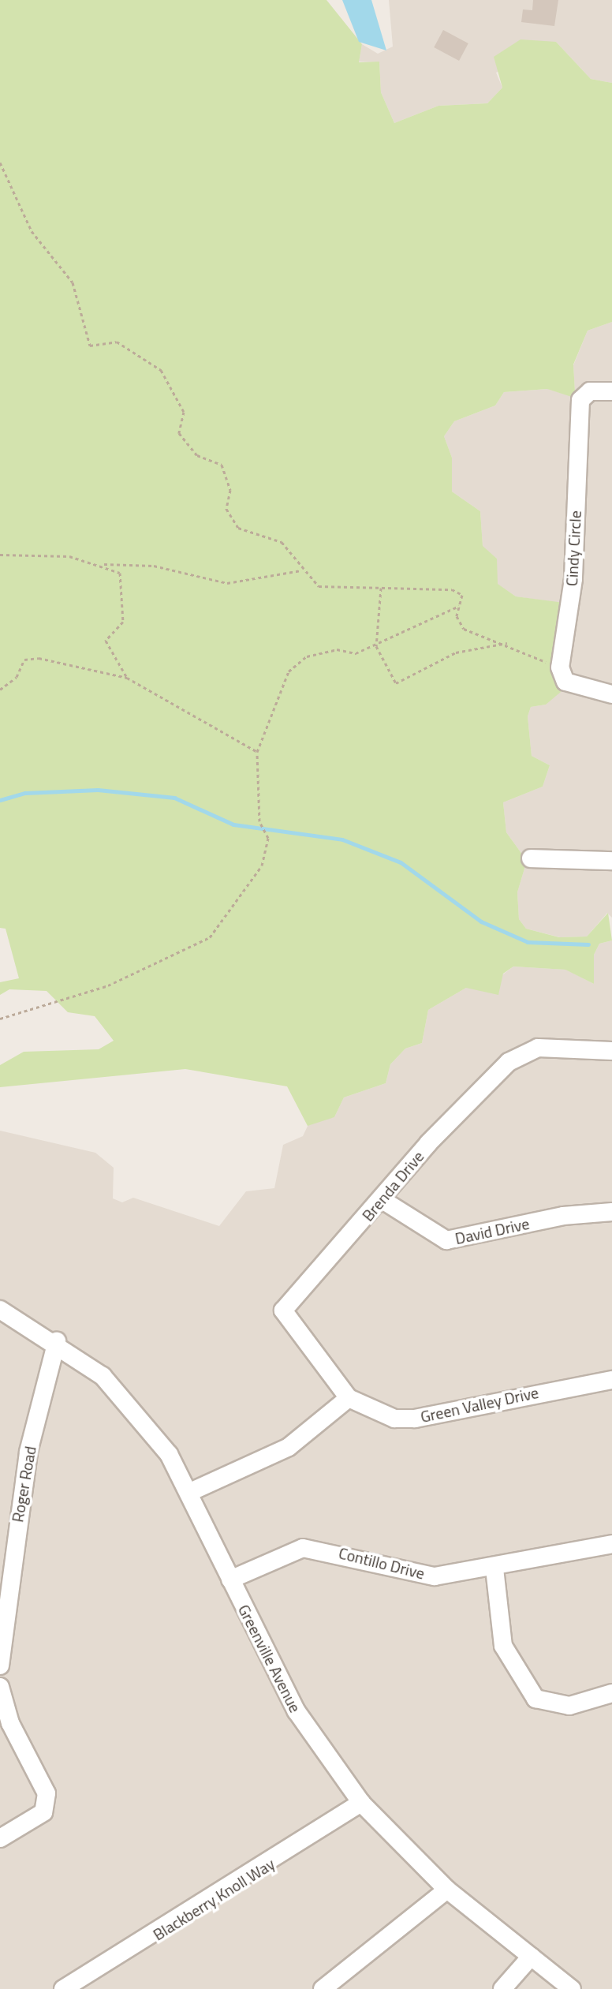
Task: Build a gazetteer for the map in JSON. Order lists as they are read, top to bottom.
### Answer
{
  "streets": {
    "street": [
      "Cindy Circle",
      "Brenda Drive",
      "David Drive",
      "Green Valley Drive",
      "Roger Road",
      "Contillo Drive",
      "Greenville Avenue",
      "Blackberry Knoll Way"
    ]
  },
  "crossings": [
    ["Brenda Drive", "David Drive"],
    ["Brenda Drive", "Green Valley Drive"],
    ["Roger Road", "Greenville Avenue"],
    ["Contillo Drive", "Greenville Avenue"],
    ["Greenville Avenue", "Blackberry Knoll Way"]
  ]
}
